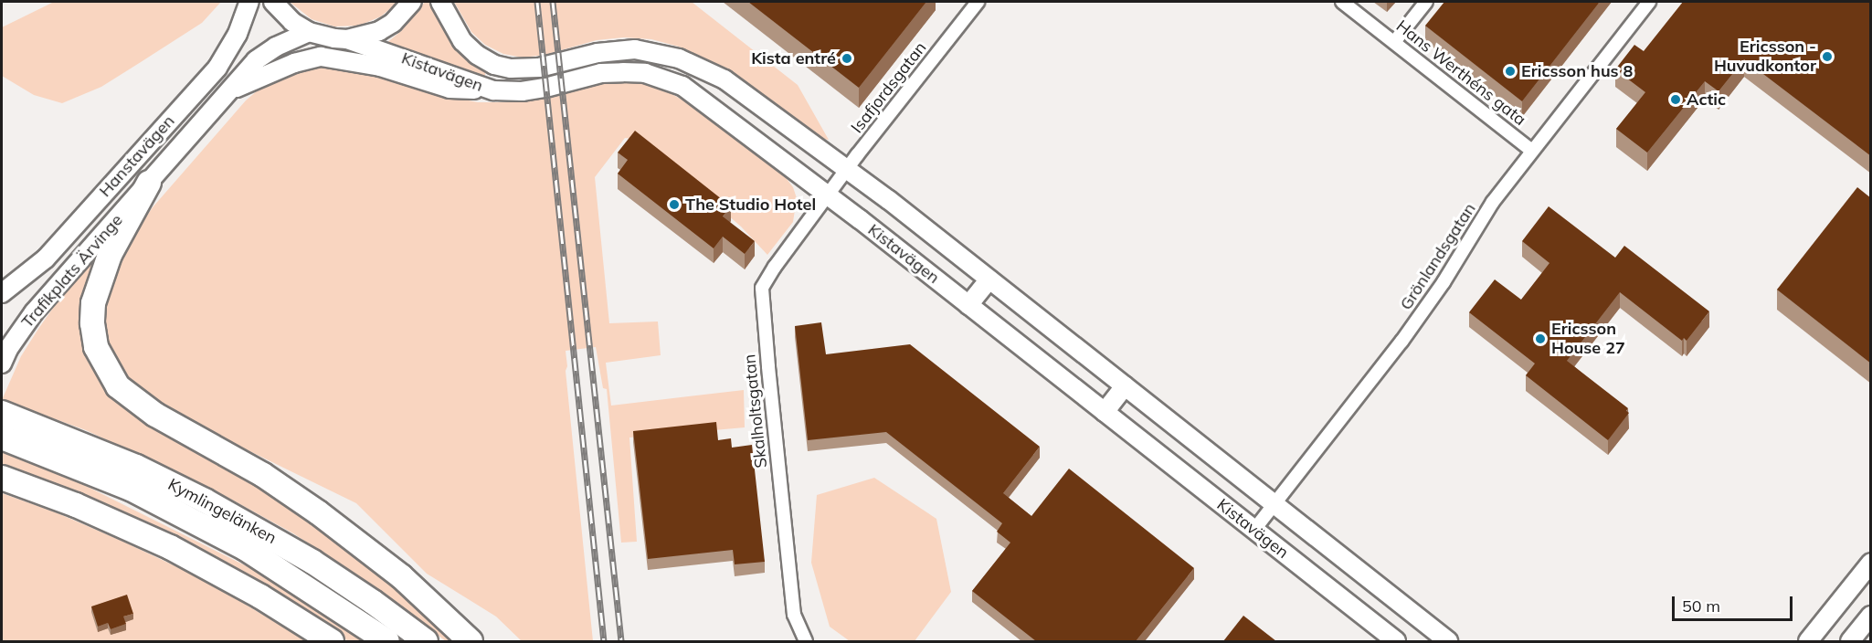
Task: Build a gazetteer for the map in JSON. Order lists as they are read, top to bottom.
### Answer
{
  "streets": {
    "highway": ["Kymlingelänken"],
    "street": [
      "Kistavägen",
      "Hans Werthéns gata",
      "Isafjordsgatan",
      "Hanstavägen",
      "Grönlandsgatan",
      "Trafikplats Ärvinge",
      "Skalholtsgatan"
    ]
  },
  "crossings": [
    ["Kistavägen", "Isafjordsgatan"],
    ["Kistavägen", "Grönlandsgatan"],
    ["Kistavägen", "Skalholtsgatan"],
    ["Hans Werthéns gata", "Grönlandsgatan"],
    ["Isafjordsgatan", "Skalholtsgatan"],
    ["Hanstavägen", "Trafikplats Ärvinge"]
  ],
  "places": [
    "Ericsson - Huvudkontor",
    "Kista entré",
    "Ericsson hus 8",
    "Actic",
    "The Studio Hotel",
    "Ericsson House 27"
  ],
  "scale_bar": "50 m"
}
